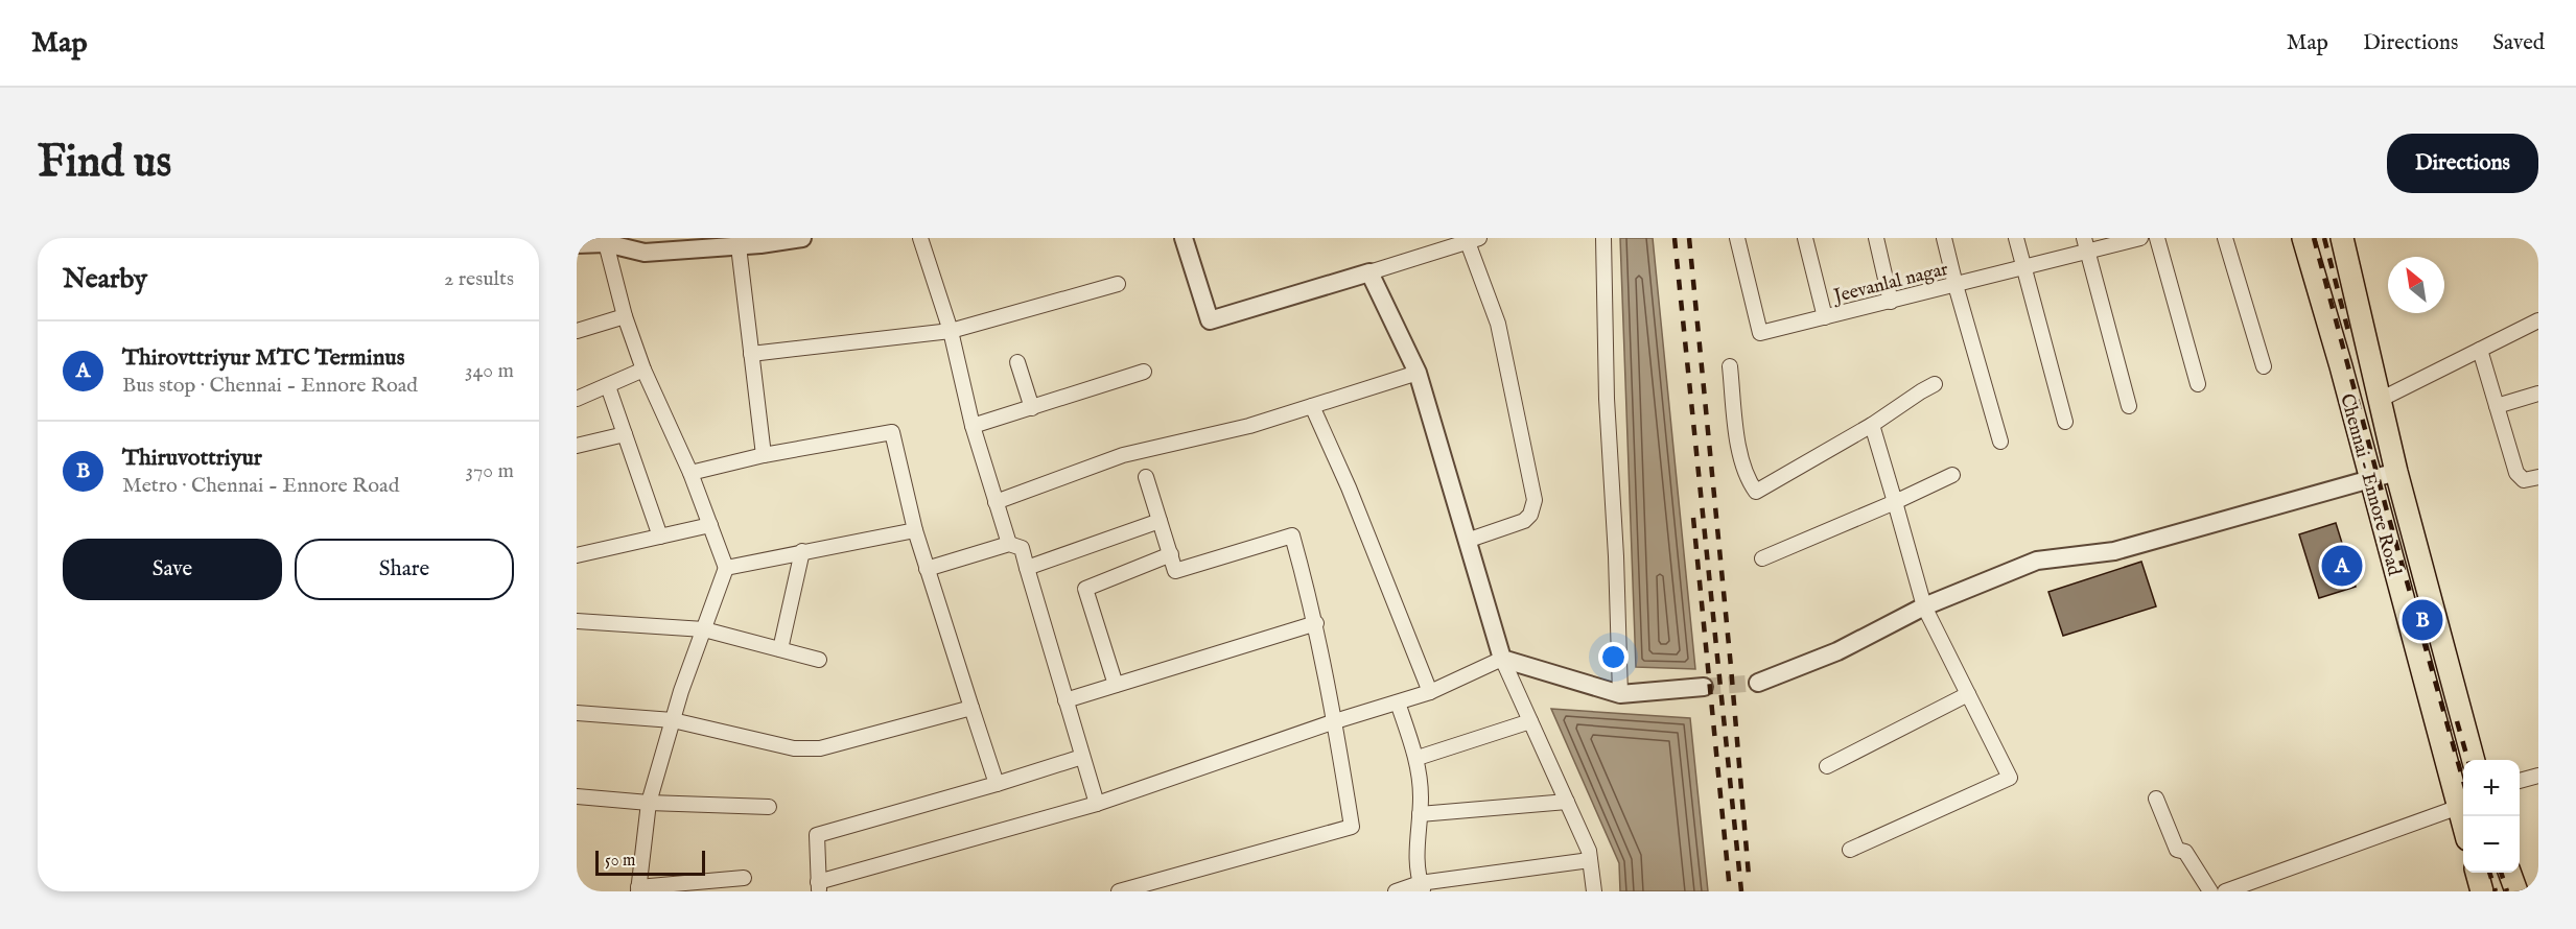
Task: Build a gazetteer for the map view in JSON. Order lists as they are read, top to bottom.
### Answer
{
  "streets": {
    "main road": ["Chennai - Ennore Road"],
    "street": ["Jeevanlal nagar"]
  },
  "scale_bar": "50 m",
  "north": "top left",
  "page": {
    "header": "Map",
    "nav": ["Map", "Directions", "Saved"],
    "buttons": [
      "Directions",
      ["Save", "Share"]
    ],
    "title": "Find us",
    "heading": ["Nearby", "2 results"],
    "list": [
      {
        "mark": "A",
        "name": "Thirovttriyur MTC Terminus",
        "note": "Bus stop · Chennai - Ennore Road",
        "value": "340 m"
      },
      {
        "mark": "B",
        "name": "Thiruvottriyur",
        "note": "Metro · Chennai - Ennore Road",
        "value": "370 m"
      }
    ],
    "pins": ["A", "B"],
    "map_buttons": ["+", "−"],
    "scale": "50 m"
  }
}
